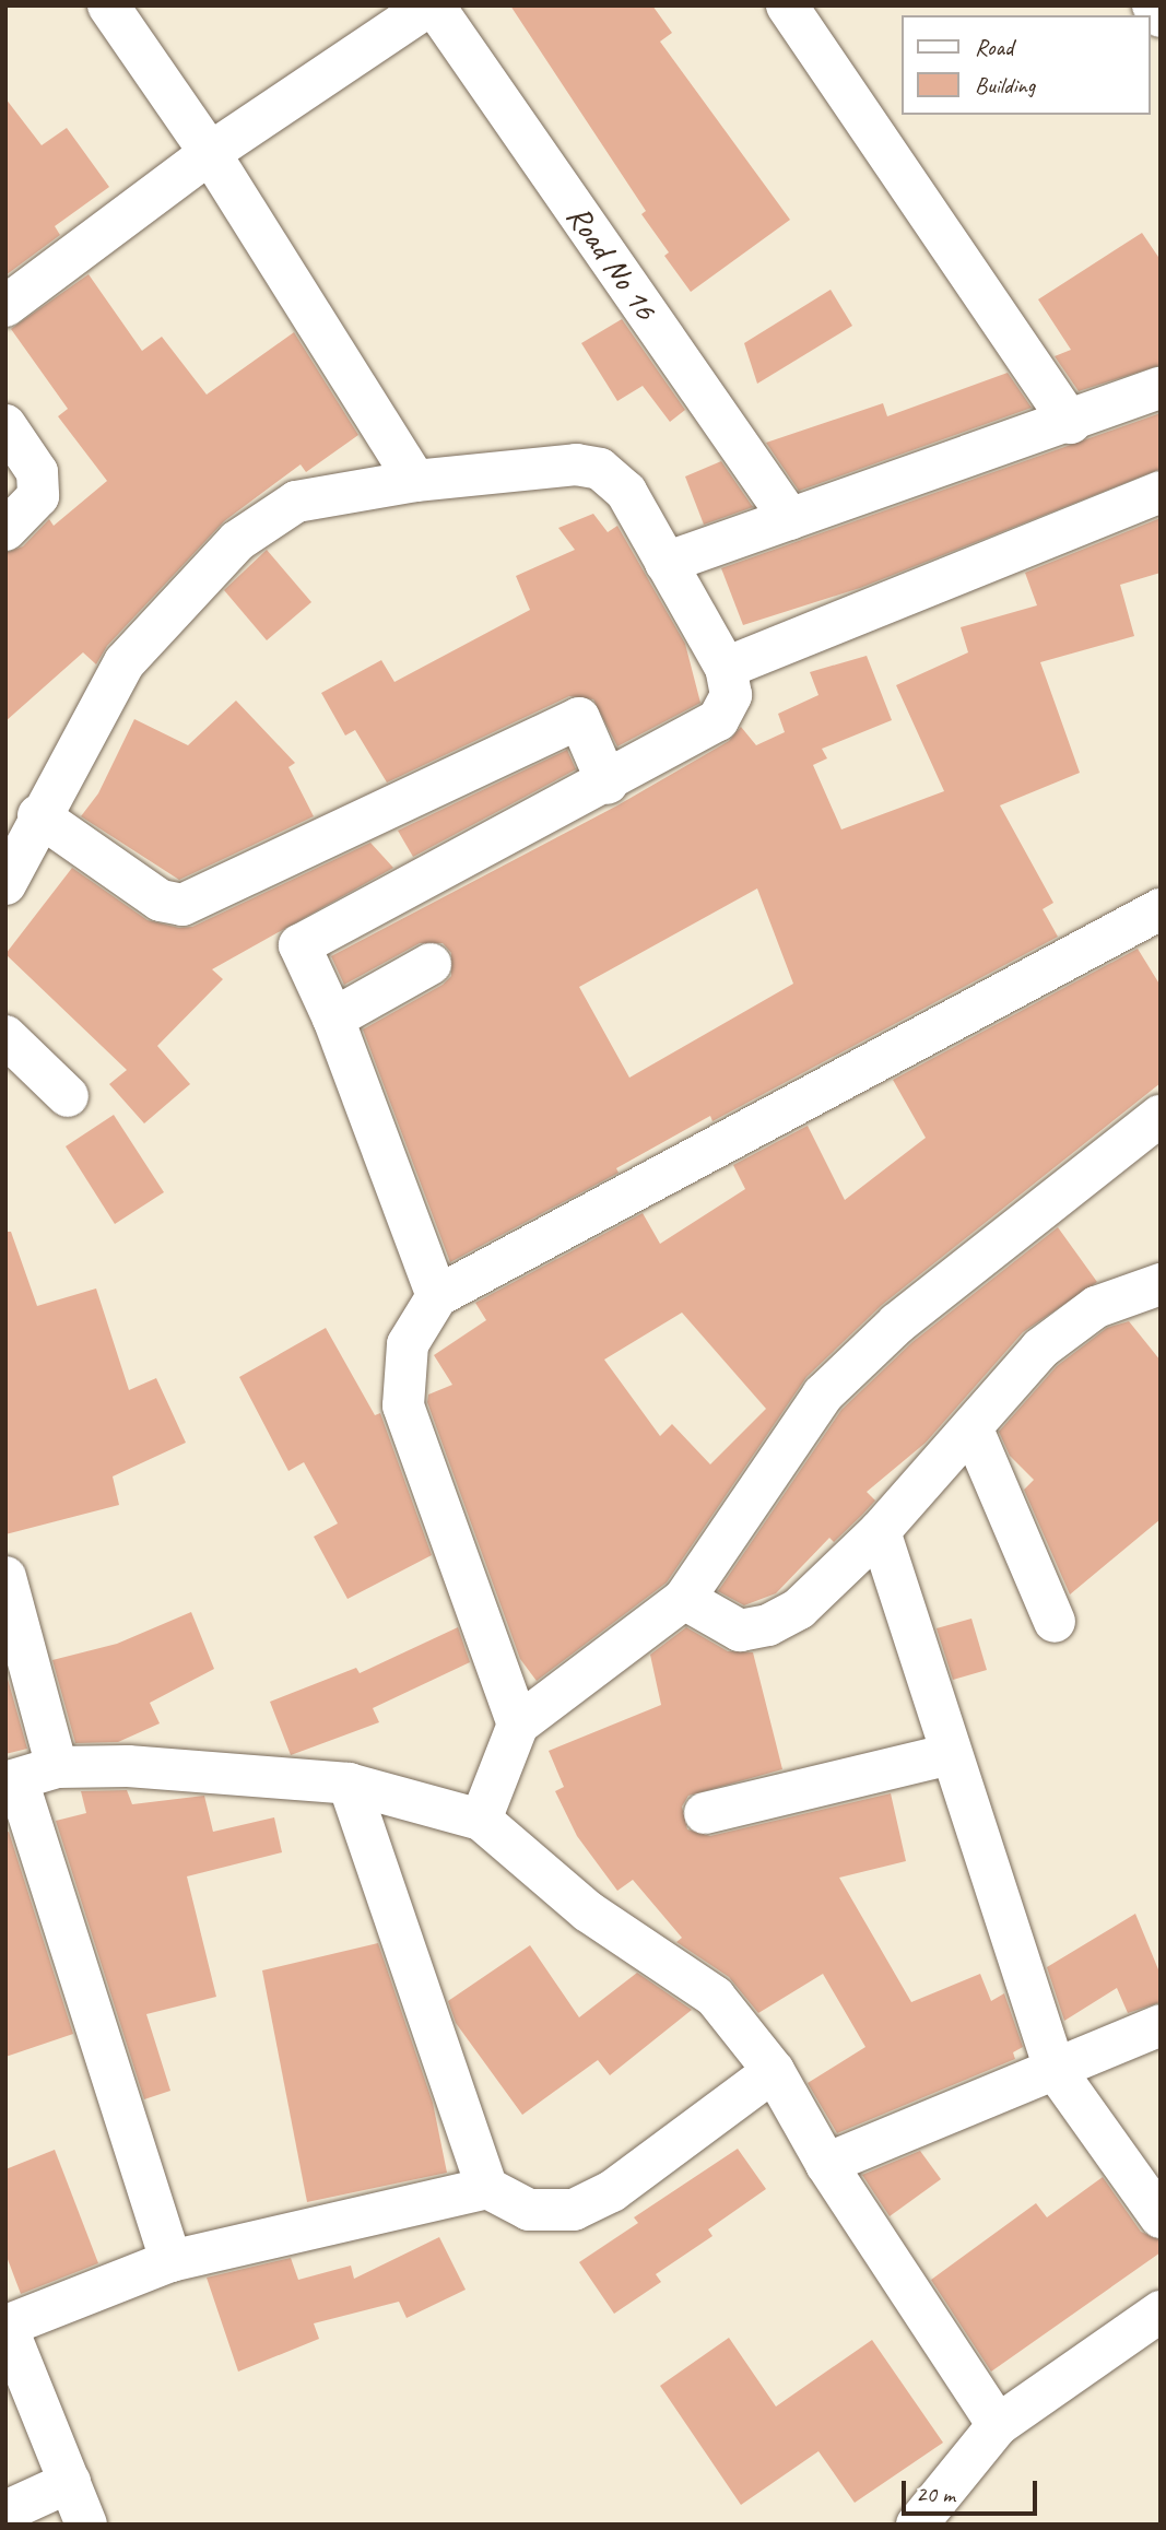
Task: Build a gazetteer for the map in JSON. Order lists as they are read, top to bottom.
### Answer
{
  "streets": {
    "street": ["Road No 16"]
  },
  "legend": ["Road", "Building"],
  "scale_bar": "20 m"
}
